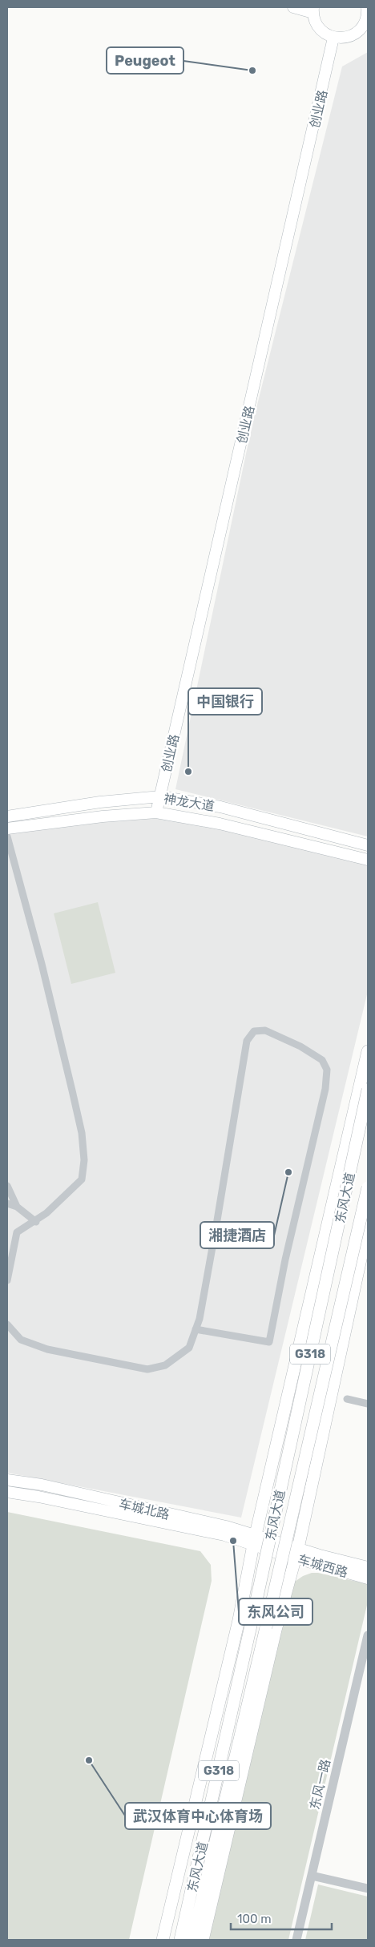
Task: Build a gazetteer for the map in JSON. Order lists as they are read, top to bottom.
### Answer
{
  "streets": {
    "main road": [
      "创业路",
      "神龙大道",
      "东风大道",
      "G318",
      "车城北路",
      "车城西路"
    ],
    "street": ["东风一路"]
  },
  "crossings": [
    ["创业路", "神龙大道"],
    ["车城北路", "车城西路"]
  ],
  "places": [
    "Peugeot",
    "中国银行",
    "湘捷酒店",
    "东风公司",
    "武汉体育中心体育场"
  ],
  "scale_bar": "100 m"
}
